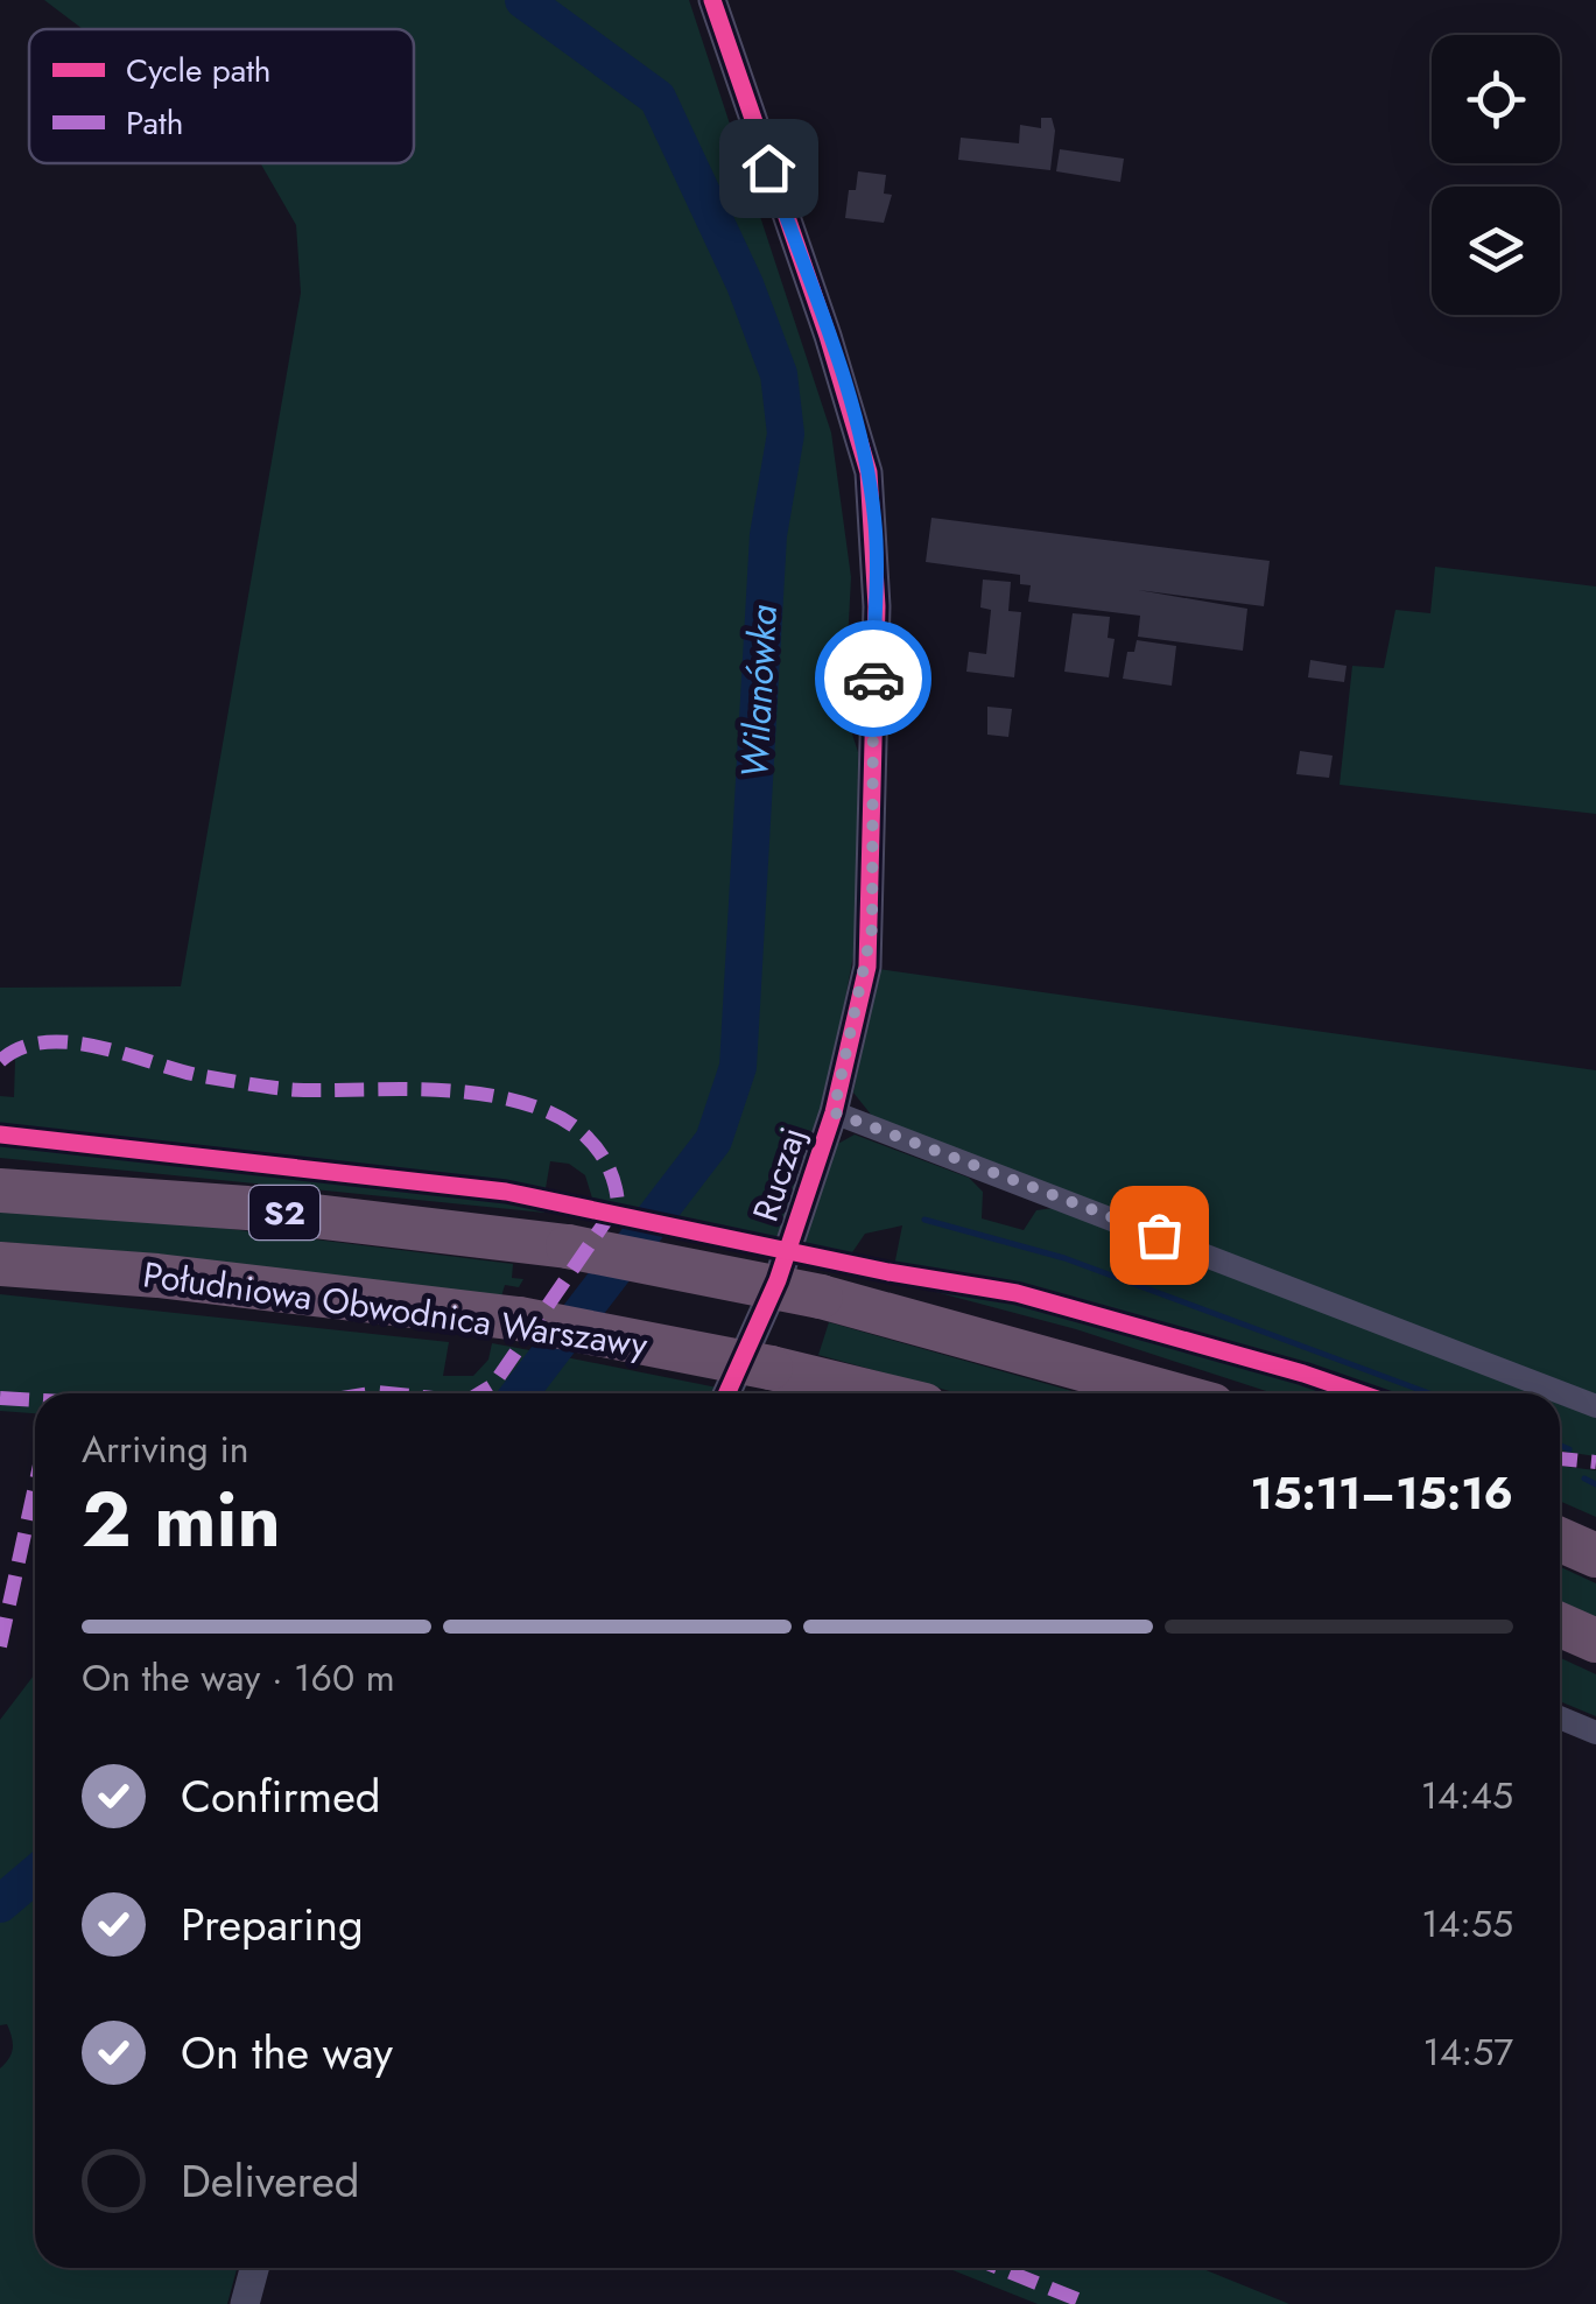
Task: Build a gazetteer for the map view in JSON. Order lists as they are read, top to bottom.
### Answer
{
  "streets": {
    "highway": ["S2", "Południowa Obwodnica Warszawy"],
    "street": ["Ruczaj"]
  },
  "water": ["Wilanówka"],
  "legend": ["Cycle path", "Path"],
  "page": {
    "heading": ["2 min", "Arriving in", "15:11–15:16"],
    "bar": "On the way · 160 m",
    "list": [
      ["Confirmed", "14:45"],
      ["Preparing", "14:55"],
      ["On the way", "14:57"],
      "Delivered"
    ]
  }
}
